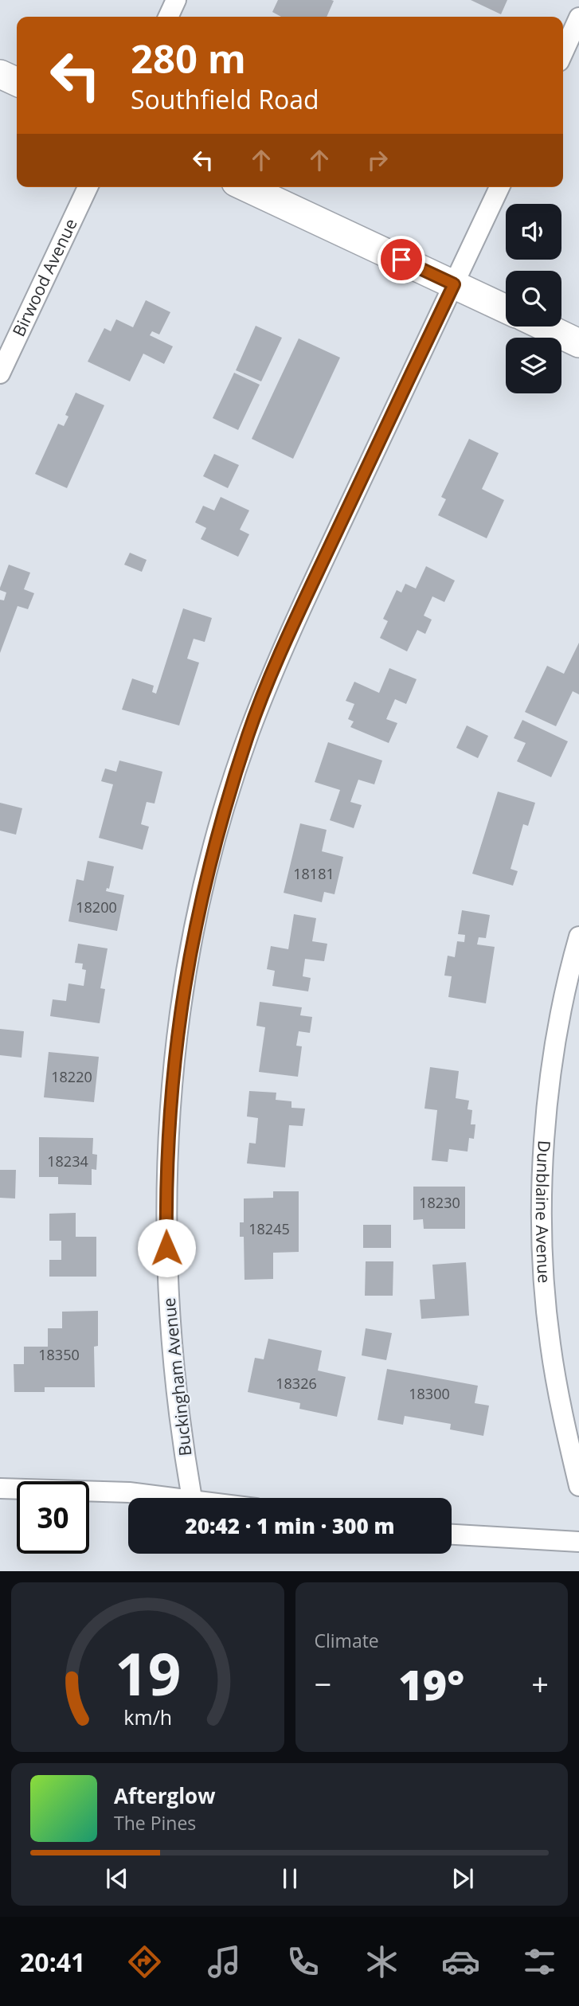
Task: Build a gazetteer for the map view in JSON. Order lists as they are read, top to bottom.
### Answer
{
  "streets": {
    "street": ["Birwood Avenue", "Dunblaine Avenue", "Buckingham Avenue"]
  },
  "house_numbers": [
    "18181",
    "18200",
    "18220",
    "18234",
    "18230",
    "18245",
    "18350",
    "18326",
    "18300"
  ],
  "page": {
    "turn": ["280 m", "Southfield Road"],
    "limit": "30",
    "trip": "20:42 · 1 min · 300 m",
    "tile": "Climate",
    "heat": ["−", "19°", "+"],
    "song": ["Afterglow", "The Pines"],
    "tabs": "20:41",
    "gauge": ["19", "km/h"]
  }
}
